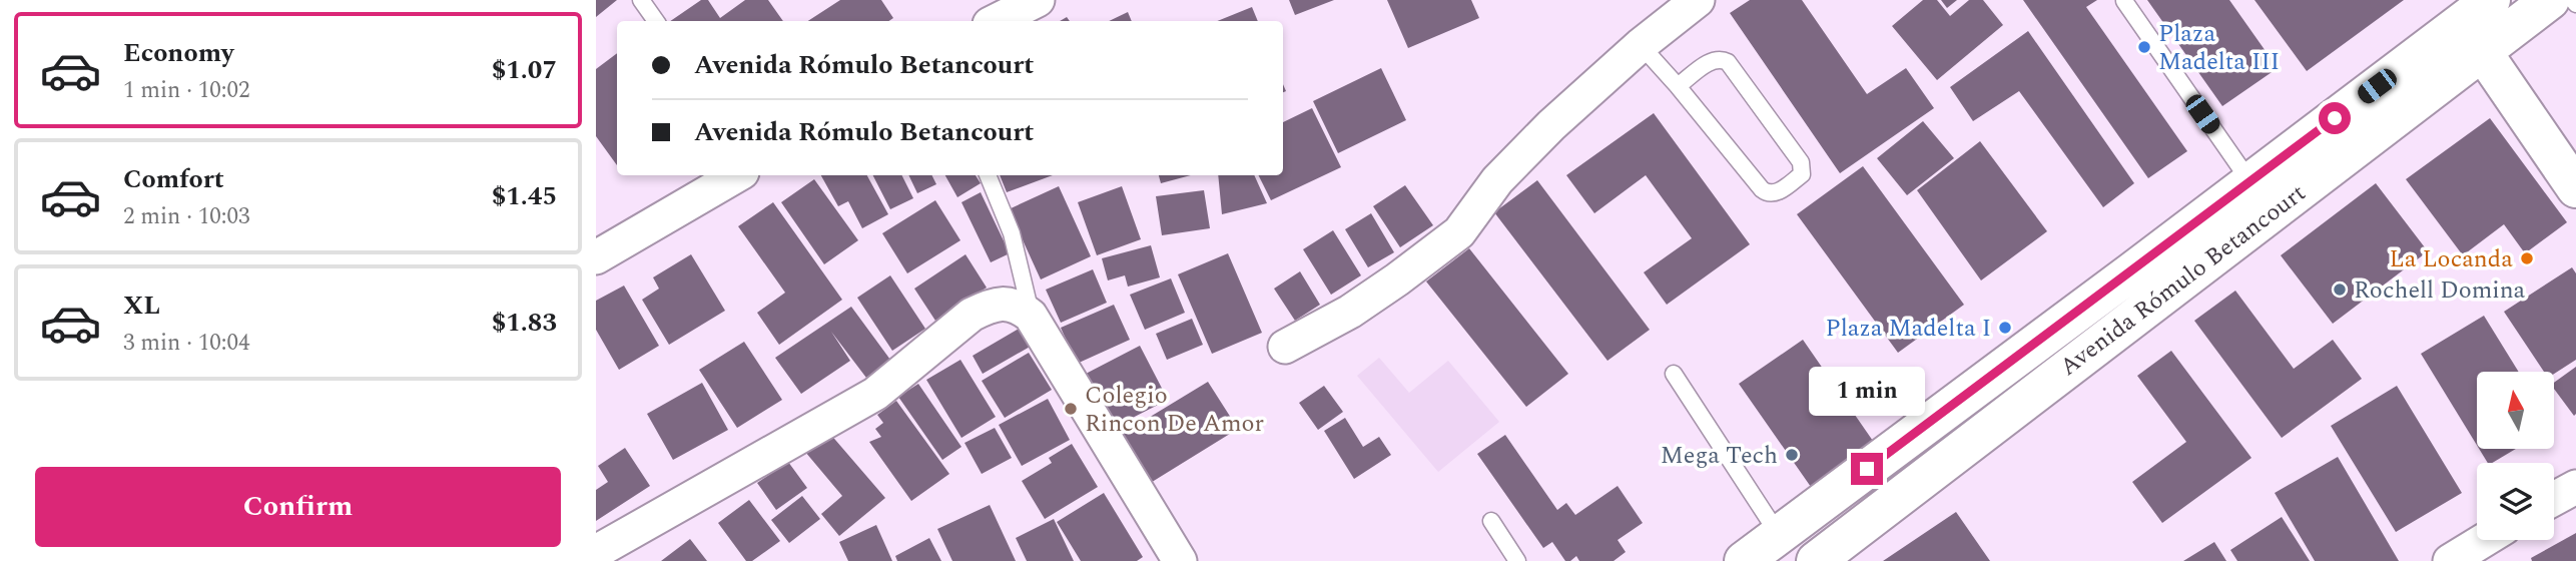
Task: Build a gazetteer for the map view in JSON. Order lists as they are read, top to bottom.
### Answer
{
  "streets": {
    "main road": ["Avenida Rómulo Betancourt"]
  },
  "places": [
    "Plaza Madelta III",
    "La Locanda",
    "Rochell Domina",
    "Plaza Madelta I",
    "Colegio Rincon De Amor",
    "Mega Tech"
  ],
  "north": "top",
  "page": {
    "list": [
      {
        "name": "Economy",
        "note": "1 min · 10:02",
        "value": "$1.07"
      },
      {
        "name": "Comfort",
        "note": "2 min · 10:03",
        "value": "$1.45"
      },
      {
        "name": "XL",
        "note": "3 min · 10:04",
        "value": "$1.83"
      }
    ],
    "banner": ["Avenida Rómulo Betancourt", "Avenida Rómulo Betancourt"],
    "bubble": "1 min",
    "buttons": "Confirm"
  }
}
